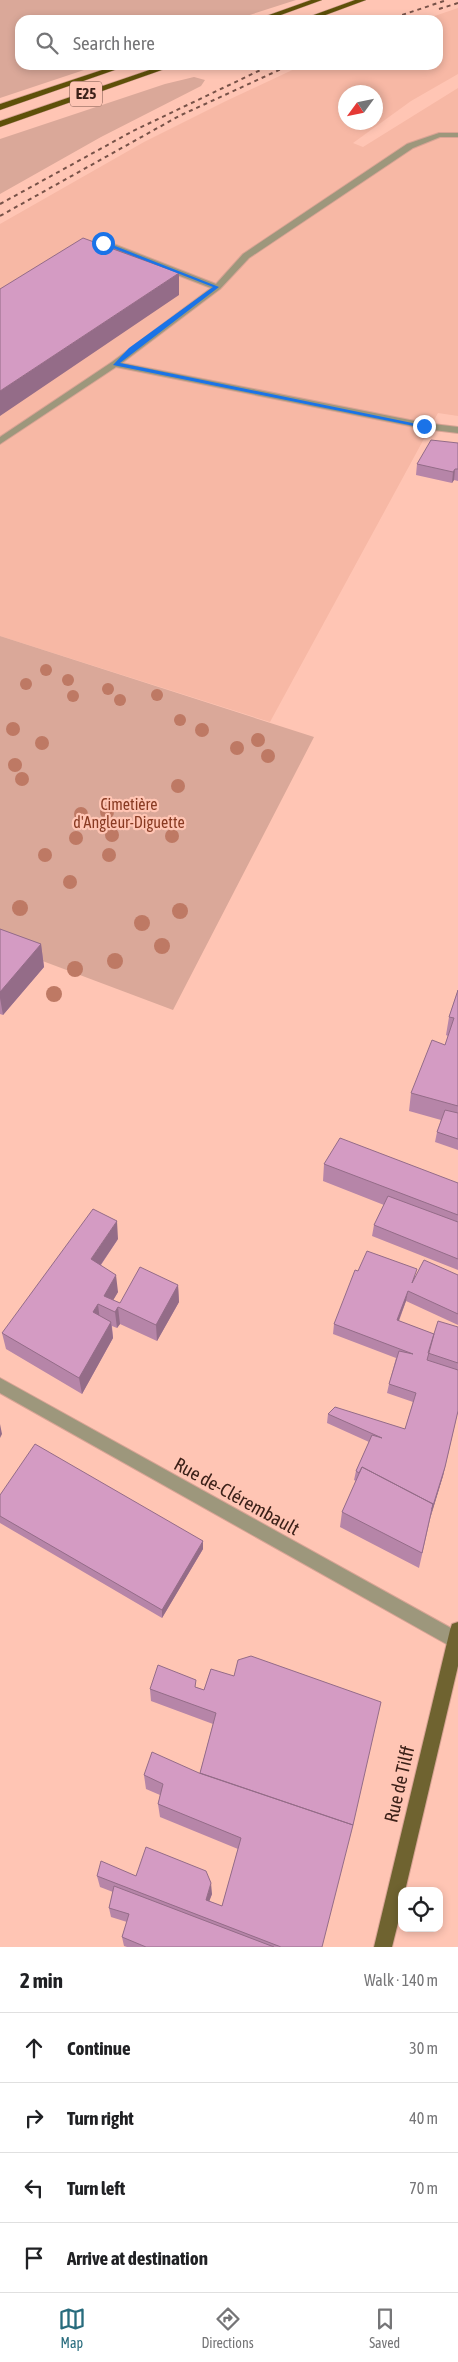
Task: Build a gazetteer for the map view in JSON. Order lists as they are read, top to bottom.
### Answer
{
  "streets": {
    "highway": ["E25"],
    "main road": ["Rue de Tilff"],
    "street": ["Rue de-Clérembault"]
  },
  "crossings": [
    ["Rue de-Clérembault", "Rue de Tilff"]
  ],
  "parks": ["Cimetière d'Angleur-Diguette"],
  "north": "bottom left",
  "page": {
    "search": "Search here",
    "heading": ["2 min", "Walk · 140 m"],
    "list": [
      ["Continue", "30 m"],
      ["Turn right", "40 m"],
      ["Turn left", "70 m"],
      "Arrive at destination"
    ],
    "nav": ["Map", "Directions", "Saved"]
  }
}
